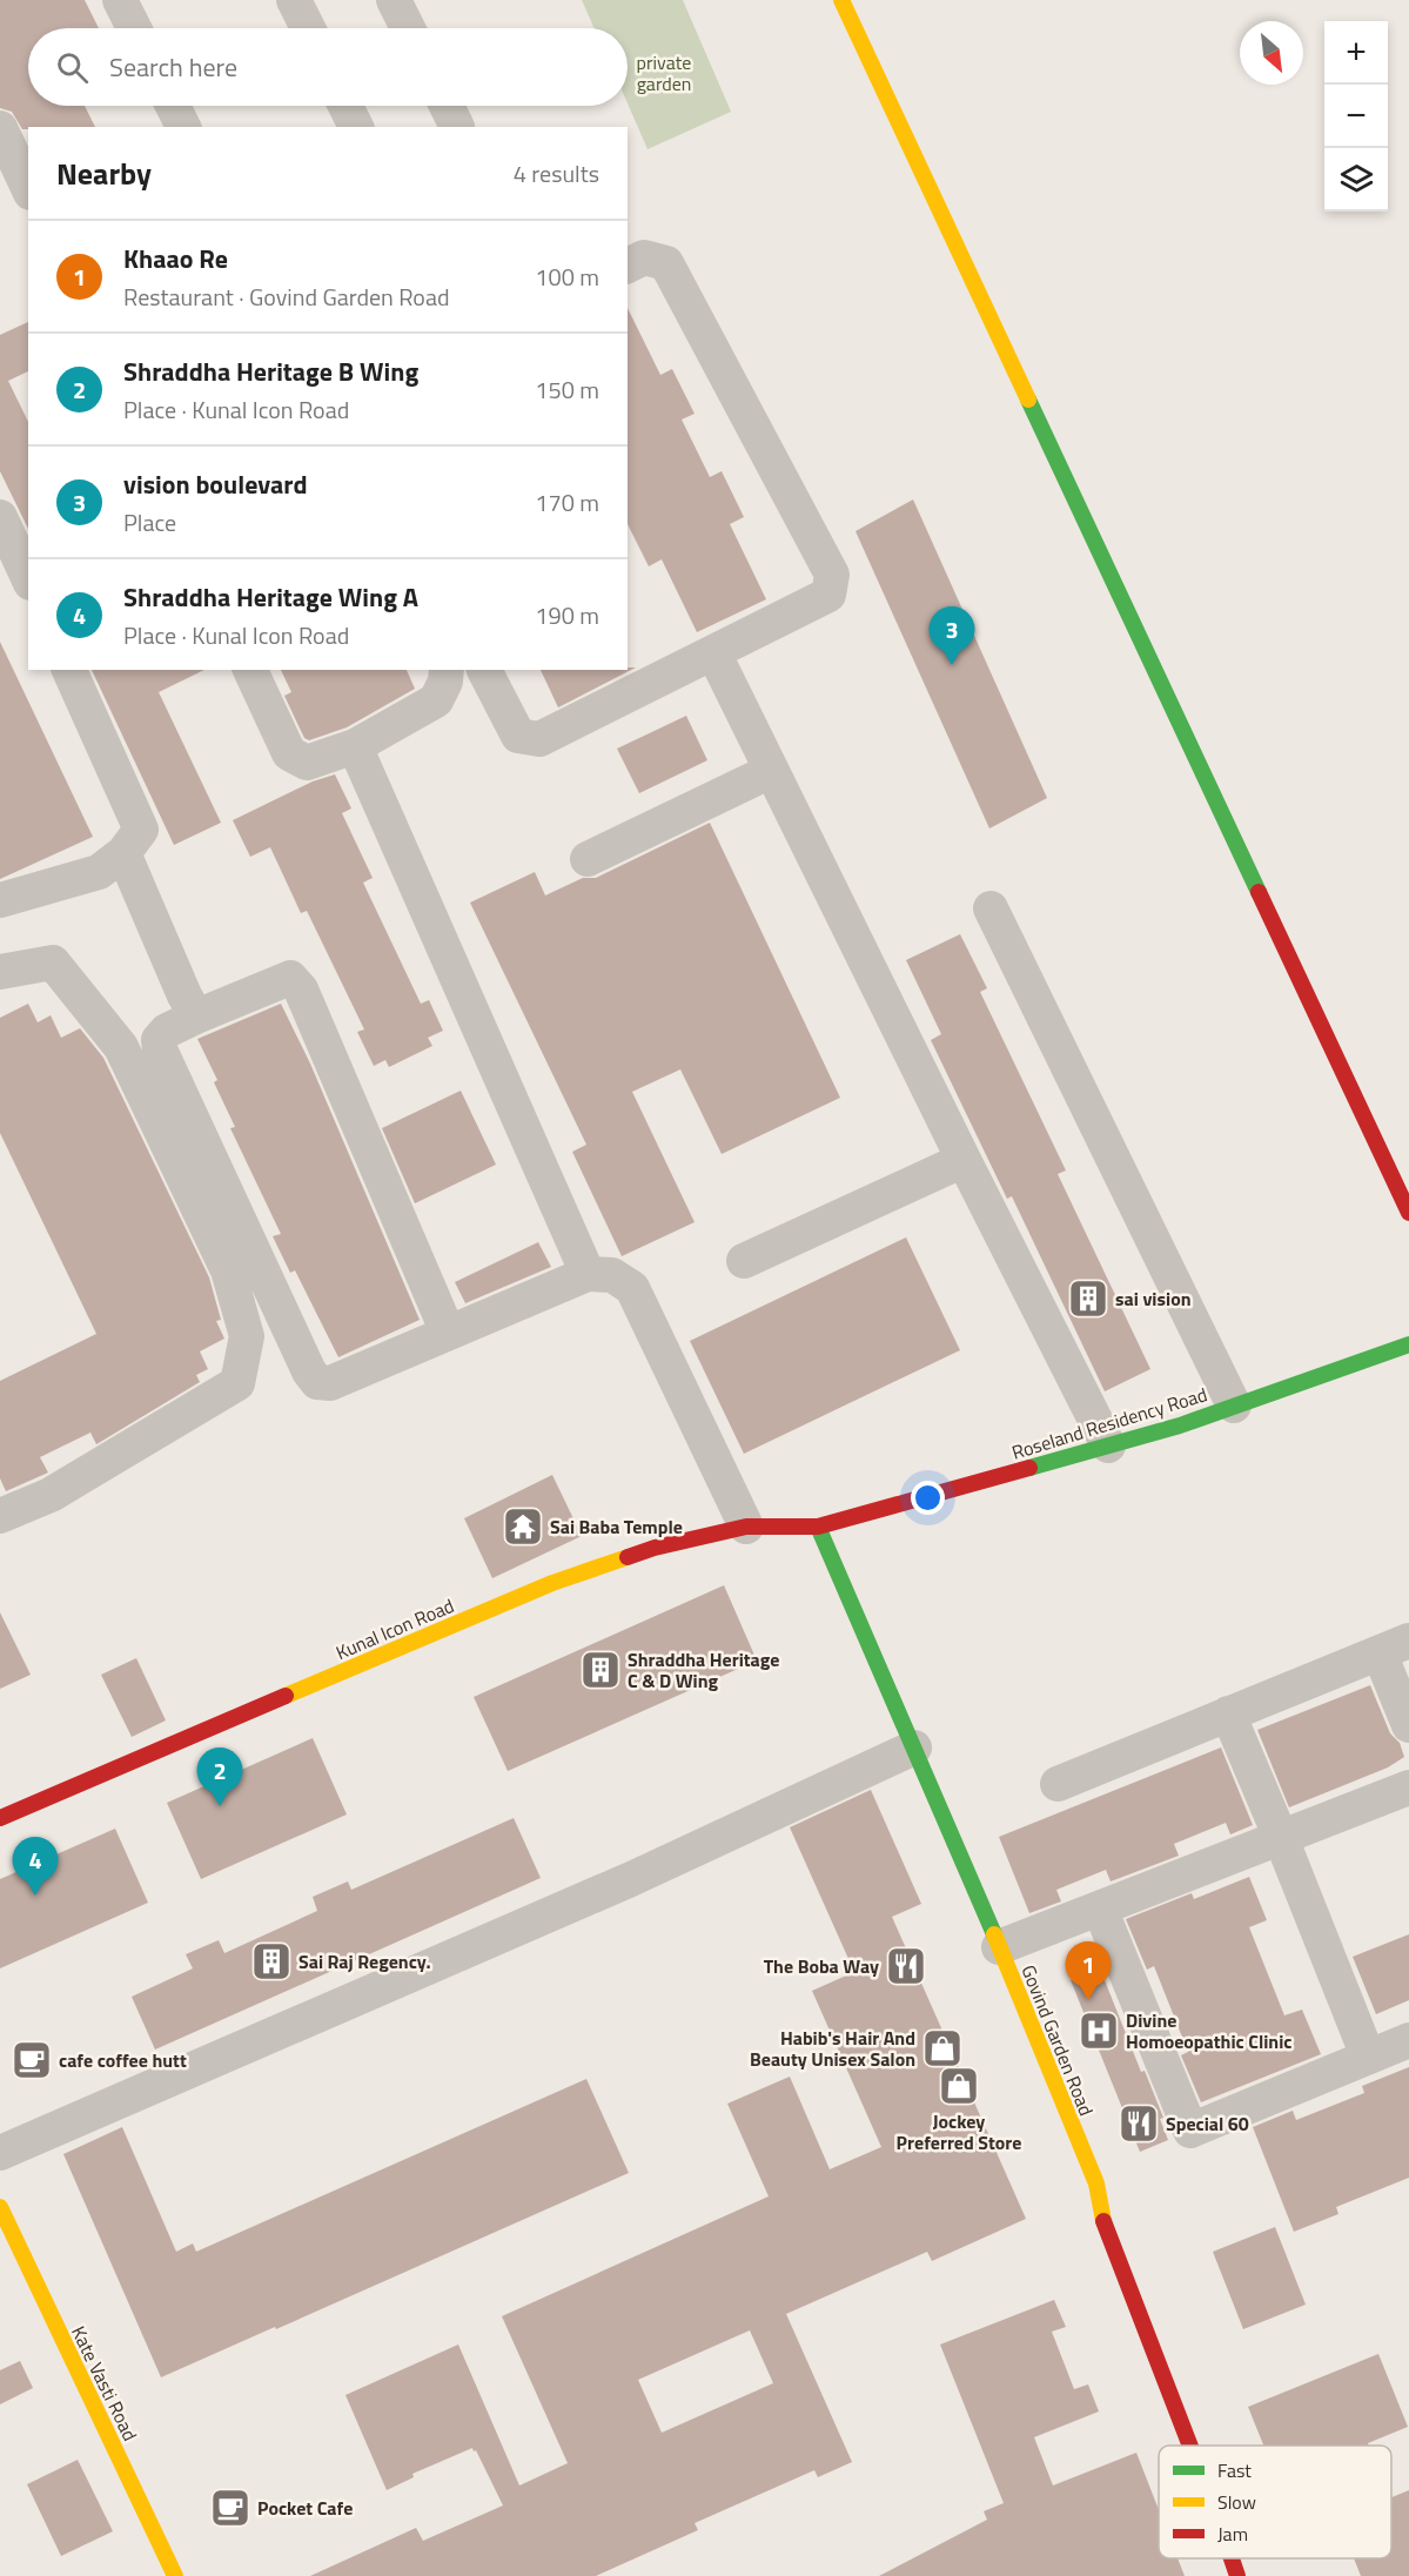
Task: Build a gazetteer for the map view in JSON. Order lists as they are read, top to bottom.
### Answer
{
  "streets": {
    "street": [
      "Roseland Residency Road",
      "Kunal Icon Road",
      "Govind Garden Road",
      "Kate Vasti Road"
    ]
  },
  "crossings": [
    ["Roseland Residency Road", "Kunal Icon Road"],
    ["Roseland Residency Road", "Govind Garden Road"],
    ["Kunal Icon Road", "Govind Garden Road"]
  ],
  "parks": ["private garden"],
  "places": {
    "building": ["sai vision", "Shraddha Heritage C & D Wing", "Sai Raj Regency."],
    "temple": ["Sai Baba Temple"],
    "restaurant": ["The Boba Way", "Special 60"],
    "hospital": ["Divine Homoeopathic Clinic"],
    "shop": ["Habib's Hair And Beauty Unisex Salon", "Jockey Preferred Store"],
    "cafe": ["cafe coffee hutt", "Pocket Cafe"]
  },
  "legend": ["Fast", "Slow", "Jam"],
  "north": "bottom right",
  "page": {
    "map_buttons": ["+", "−"],
    "search": "Search here",
    "heading": ["Nearby", "4 results"],
    "list": [
      {
        "mark": "1",
        "name": "Khaao Re",
        "note": "Restaurant · Govind Garden Road",
        "value": "100 m"
      },
      {
        "mark": "2",
        "name": "Shraddha Heritage B Wing",
        "note": "Place · Kunal Icon Road",
        "value": "150 m"
      },
      {
        "mark": "3",
        "name": "vision boulevard",
        "note": "Place",
        "value": "170 m"
      },
      {
        "mark": "4",
        "name": "Shraddha Heritage Wing A",
        "note": "Place · Kunal Icon Road",
        "value": "190 m"
      }
    ],
    "pins": [
      "3",
      "2",
      "4",
      "1"
    ]
  }
}
